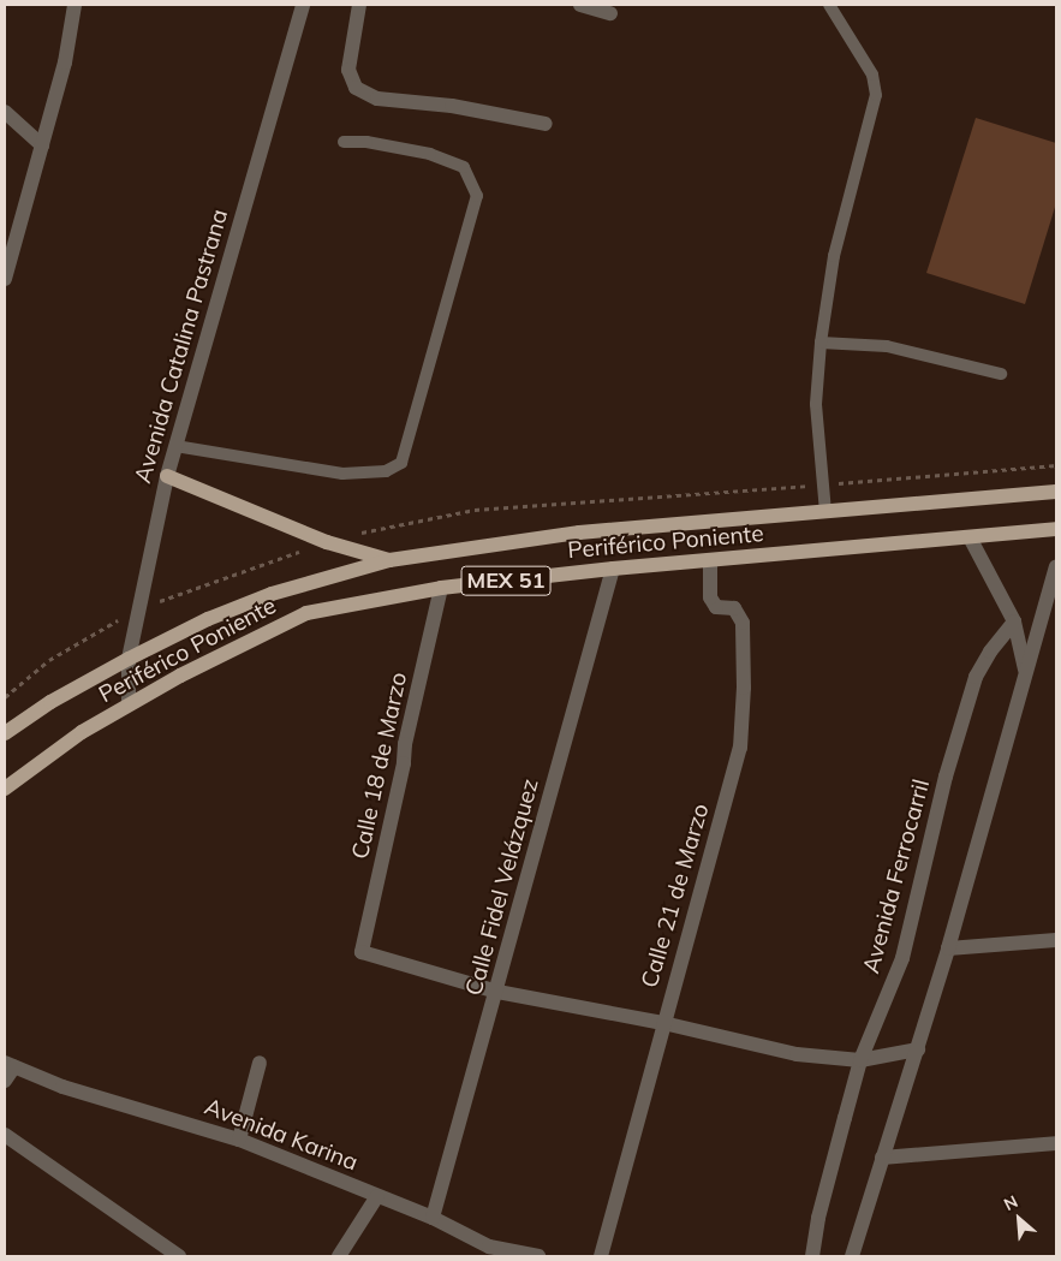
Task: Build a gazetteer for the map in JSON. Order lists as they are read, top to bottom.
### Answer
{
  "streets": {
    "main road": ["Periférico Poniente", "MEX 51"],
    "street": [
      "Avenida Catalina Pastrana",
      "Calle 18 de Marzo",
      "Avenida Ferrocarril",
      "Calle Fidel Velázquez",
      "Calle 21 de Marzo",
      "Avenida Karina"
    ]
  },
  "crossings": [
    ["Avenida Catalina Pastrana", "Periférico Poniente"],
    ["Periférico Poniente", "Calle 18 de Marzo"],
    ["Periférico Poniente", "Calle Fidel Velázquez"],
    ["Periférico Poniente", "Calle 21 de Marzo"],
    ["Calle 18 de Marzo", "Calle Fidel Velázquez"],
    ["Calle Fidel Velázquez", "Avenida Karina"]
  ],
  "north": "top left"
}
